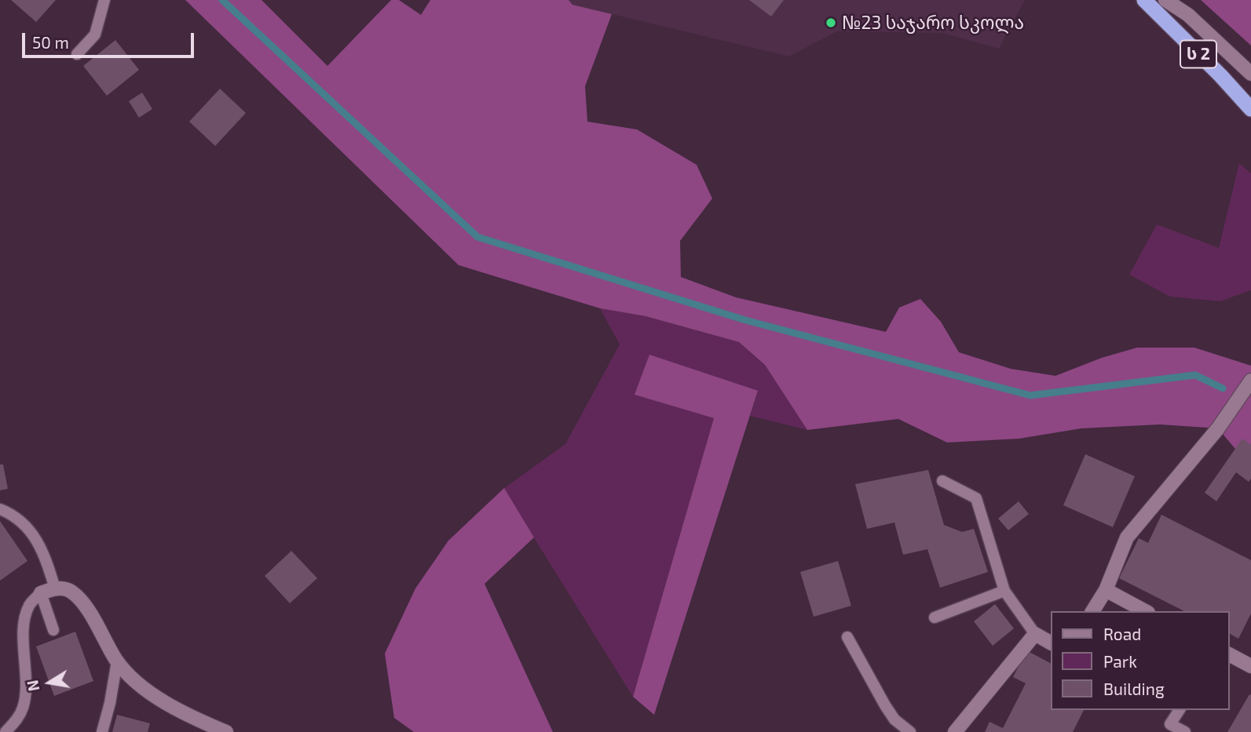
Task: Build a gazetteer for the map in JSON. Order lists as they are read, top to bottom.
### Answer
{
  "streets": {
    "highway": ["ს 2"]
  },
  "places": ["№23 საჯარო სკოლა"],
  "legend": ["Road", "Park", "Building"],
  "scale_bar": "50 m",
  "north": "left"
}
